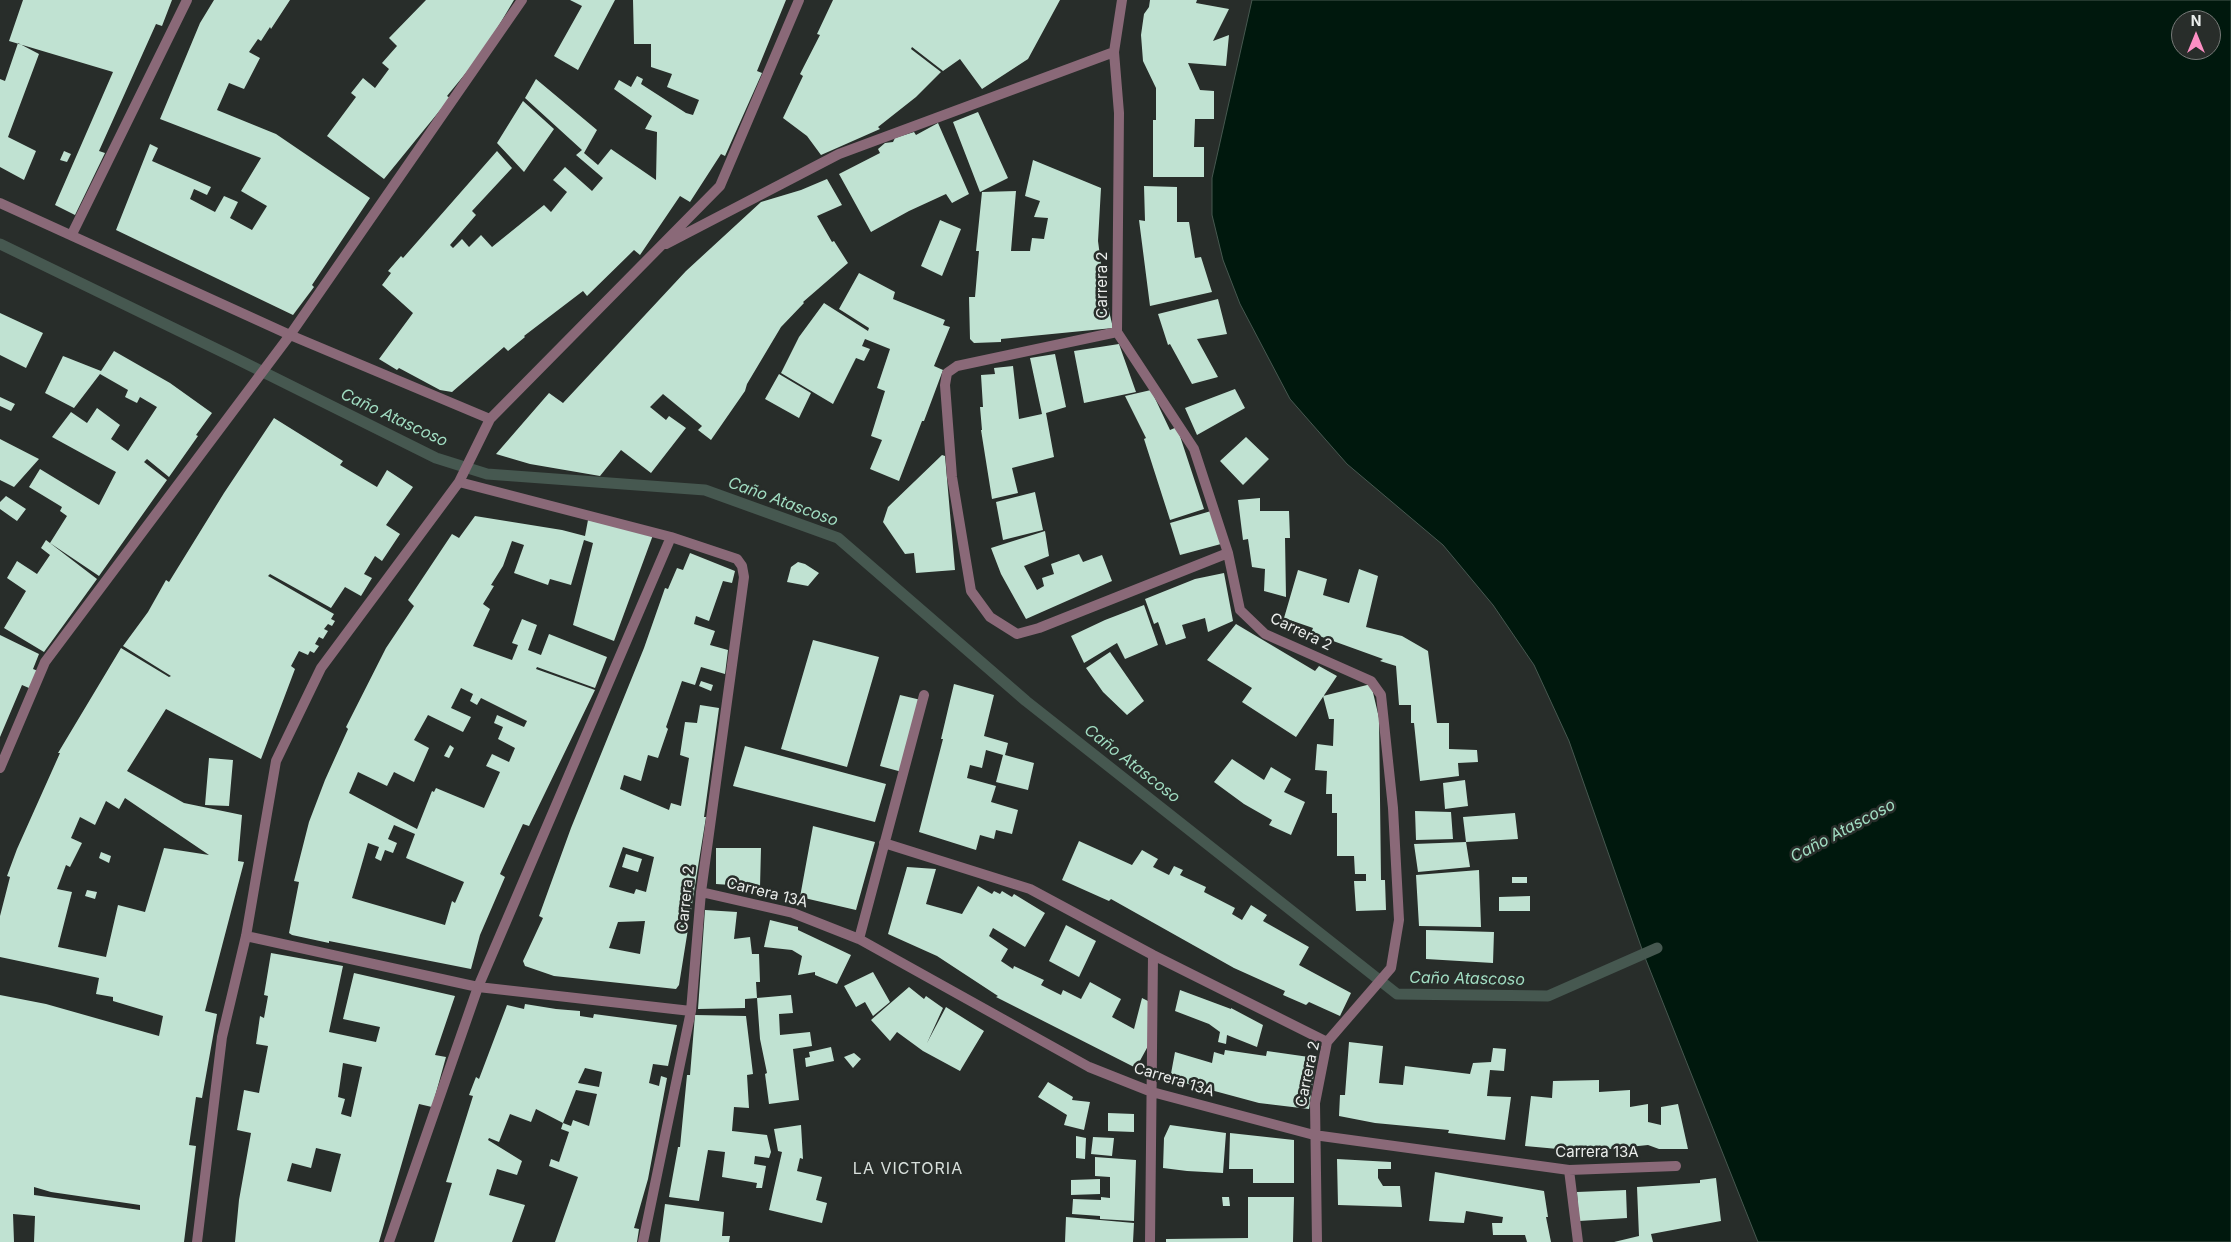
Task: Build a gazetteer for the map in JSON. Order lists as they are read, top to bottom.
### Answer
{
  "streets": {
    "street": ["Carrera 2", "Carrera 13A"]
  },
  "crossings": [
    ["Carrera 2", "Carrera 13A"]
  ],
  "districts": ["LA VICTORIA"],
  "water": ["Caño Atascoso"],
  "north": "top"
}
